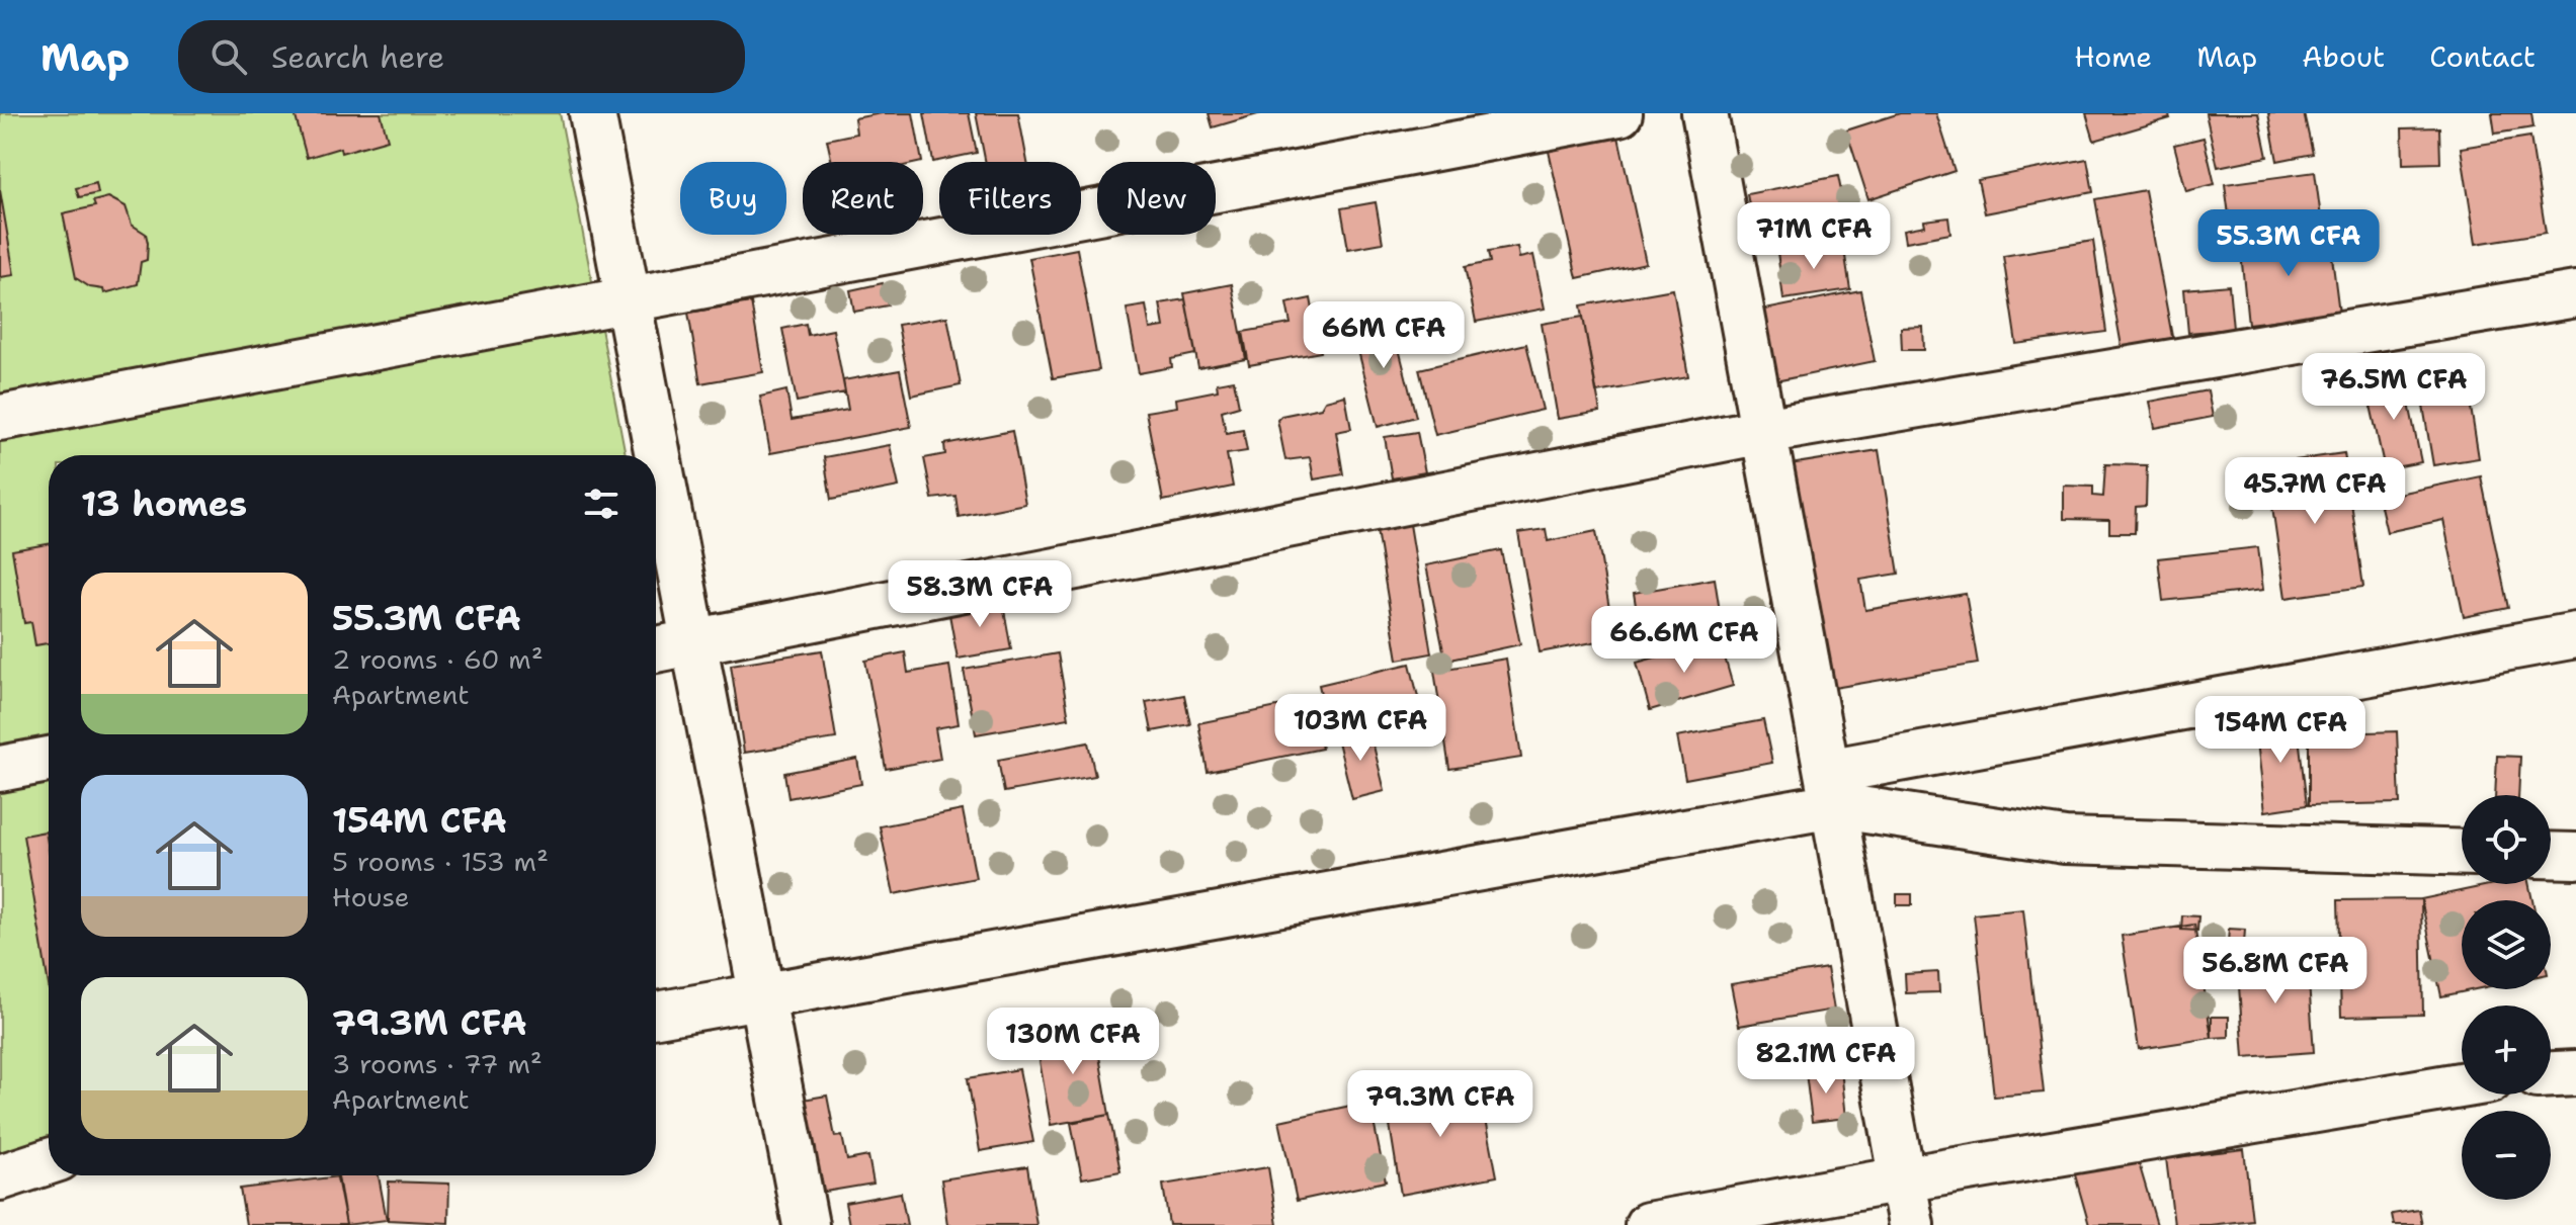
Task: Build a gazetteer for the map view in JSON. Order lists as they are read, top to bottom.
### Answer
{
  "page": {
    "header": "Map",
    "search": "Search here",
    "nav": [
      "Home",
      "Map",
      "About",
      "Contact"
    ],
    "chip": [
      "Buy",
      "Rent",
      "Filters",
      "New"
    ],
    "price": [
      "71M CFA",
      "55.3M CFA",
      "66M CFA",
      "76.5M CFA",
      "45.7M CFA",
      "58.3M CFA",
      "66.6M CFA",
      "103M CFA",
      "154M CFA",
      "56.8M CFA",
      "130M CFA",
      "82.1M CFA",
      "79.3M CFA"
    ],
    "heading": "13 homes",
    "list": [
      {
        "name": "55.3M CFA",
        "note": "2 rooms · 60 m² · Apartment"
      },
      {
        "name": "154M CFA",
        "note": "5 rooms · 153 m² · House"
      },
      {
        "name": "79.3M CFA",
        "note": "3 rooms · 77 m² · Apartment"
      }
    ],
    "map_buttons": ["+", "−"]
  }
}
